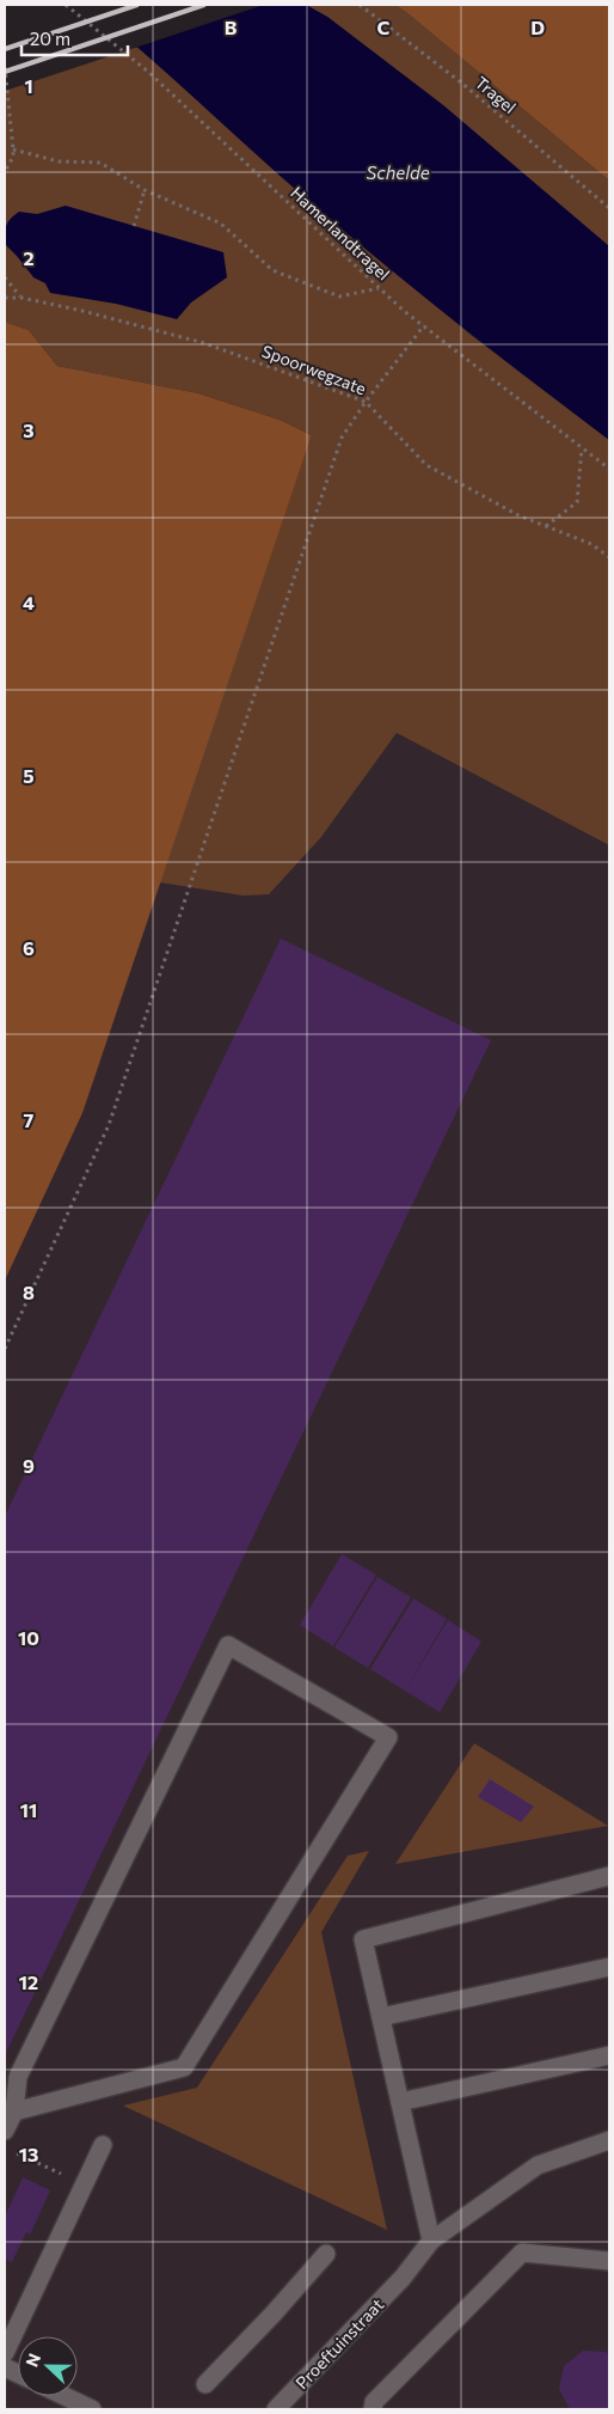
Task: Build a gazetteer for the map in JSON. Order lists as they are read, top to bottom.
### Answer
{
  "streets": {
    "street": ["Proeftuinstraat"],
    "path": ["Tragel", "Hamerlandtragel", "Spoorwegzate"]
  },
  "water": ["Schelde"],
  "scale_bar": "20 m",
  "north": "left",
  "grid": {
    "columns": ["B", "C", "D"],
    "rows": [
      "1",
      "2",
      "3",
      "4",
      "5",
      "6",
      "7",
      "8",
      "9",
      "10",
      "11",
      "12",
      "13"
    ]
  }
}
